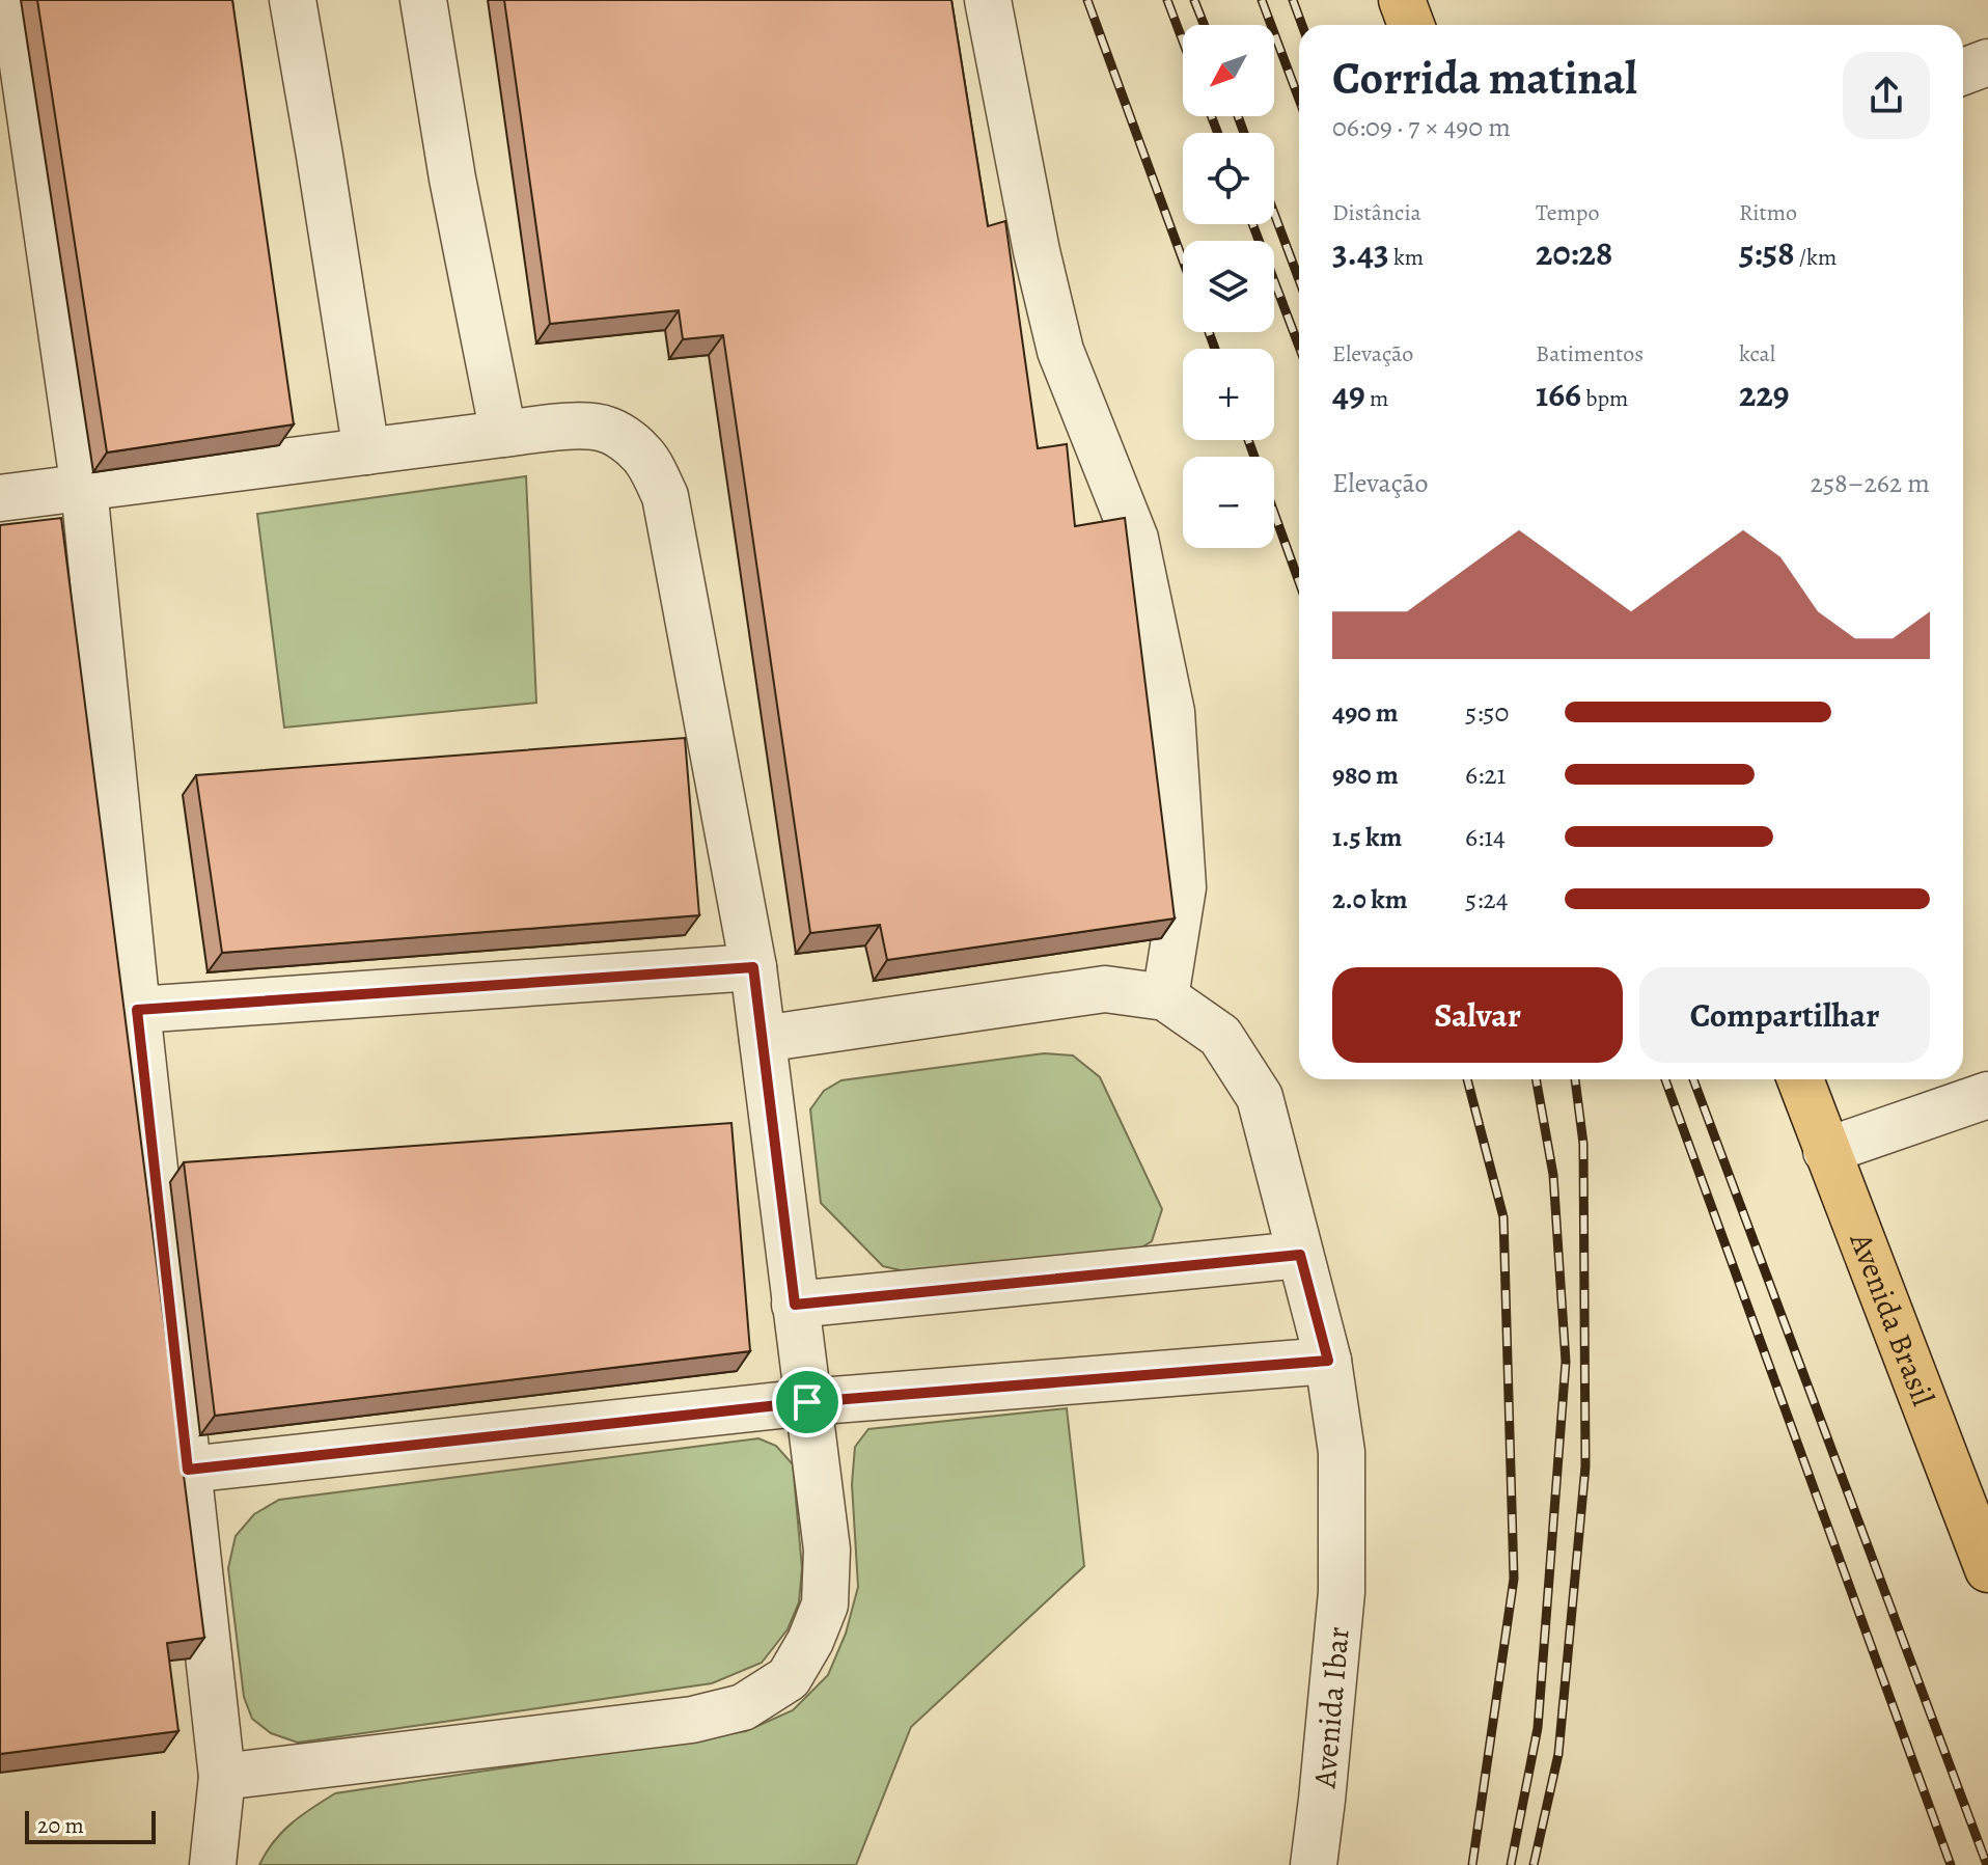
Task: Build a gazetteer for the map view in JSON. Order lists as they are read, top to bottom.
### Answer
{
  "streets": {
    "main road": ["Avenida Brasil"],
    "street": ["Avenida Ibar"]
  },
  "scale_bar": "20 m",
  "north": "bottom left",
  "page": {
    "map_buttons": ["+", "−"],
    "heading": ["Corrida matinal", "06:09 · 7 × 490 m"],
    "stats": [
      ["Distância", "3.43 km"],
      ["Tempo", "20:28"],
      ["Ritmo", "5:58 /km"],
      ["Elevação", "49 m"],
      ["Batimentos", "166 bpm"],
      ["kcal", "229"]
    ],
    "chart": ["Elevação", "258–262 m"],
    "list": [
      {
        "name": "490 m",
        "note": "5:50"
      },
      {
        "name": "980 m",
        "note": "6:21"
      },
      {
        "name": "1.5 km",
        "note": "6:14"
      },
      {
        "name": "2.0 km",
        "note": "5:24"
      }
    ],
    "buttons": ["Salvar", "Compartilhar"],
    "scale": "20 m"
  }
}
